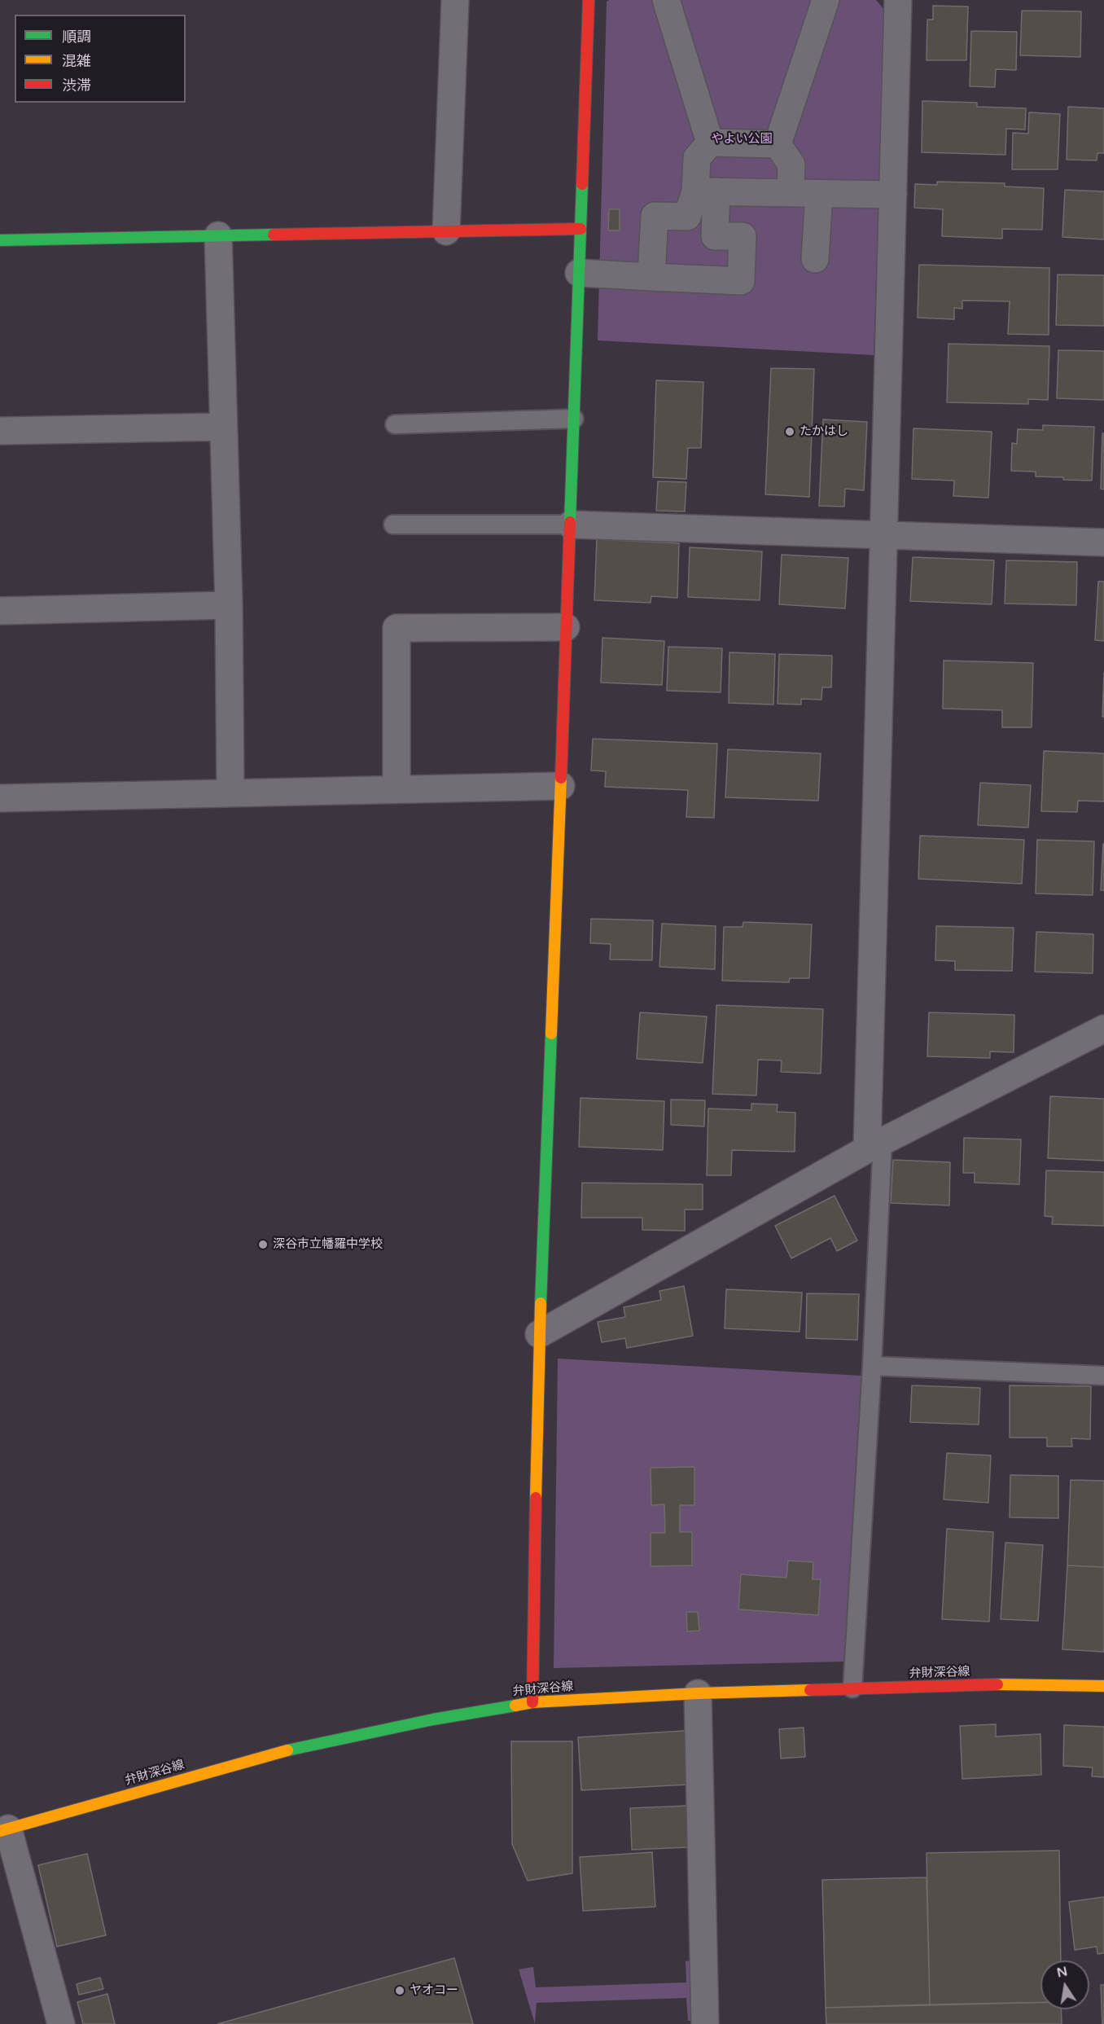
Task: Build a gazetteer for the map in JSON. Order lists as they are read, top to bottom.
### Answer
{
  "streets": {
    "street": ["弁財深谷線"]
  },
  "parks": ["やよい公園"],
  "places": ["たかはし", "深谷市立幡羅中学校", "ヤオコー"],
  "legend": ["順調", "混雑", "渋滞"],
  "north": "top"
}
